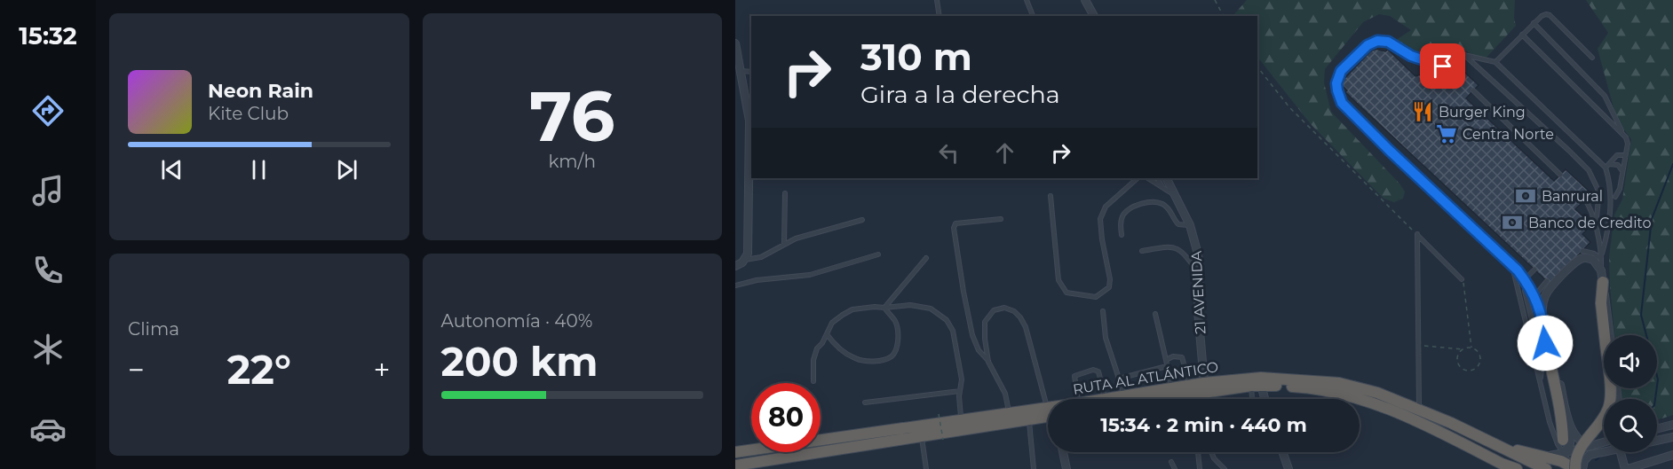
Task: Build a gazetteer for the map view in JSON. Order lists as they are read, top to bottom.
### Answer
{
  "streets": {
    "highway": ["RUTA AL ATLÁNTICO"],
    "street": ["21 AVENIDA"]
  },
  "crossings": [
    ["21 AVENIDA", "RUTA AL ATLÁNTICO"]
  ],
  "places": {
    "restaurant": ["Burger King"],
    "supermarket": ["Centra Norte"],
    "bank": ["Banrural", "Banco de Credito"]
  },
  "page": {
    "tabs": "15:32",
    "tile": [
      ["76", "km/h"],
      "Clima",
      ["Autonomía · 40%", "200 km"]
    ],
    "turn": ["310 m", "Gira a la derecha"],
    "song": ["Neon Rain", "Kite Club"],
    "heat": ["−", "22°", "+"],
    "limit": "80",
    "trip": "15:34 · 2 min · 440 m"
  }
}
